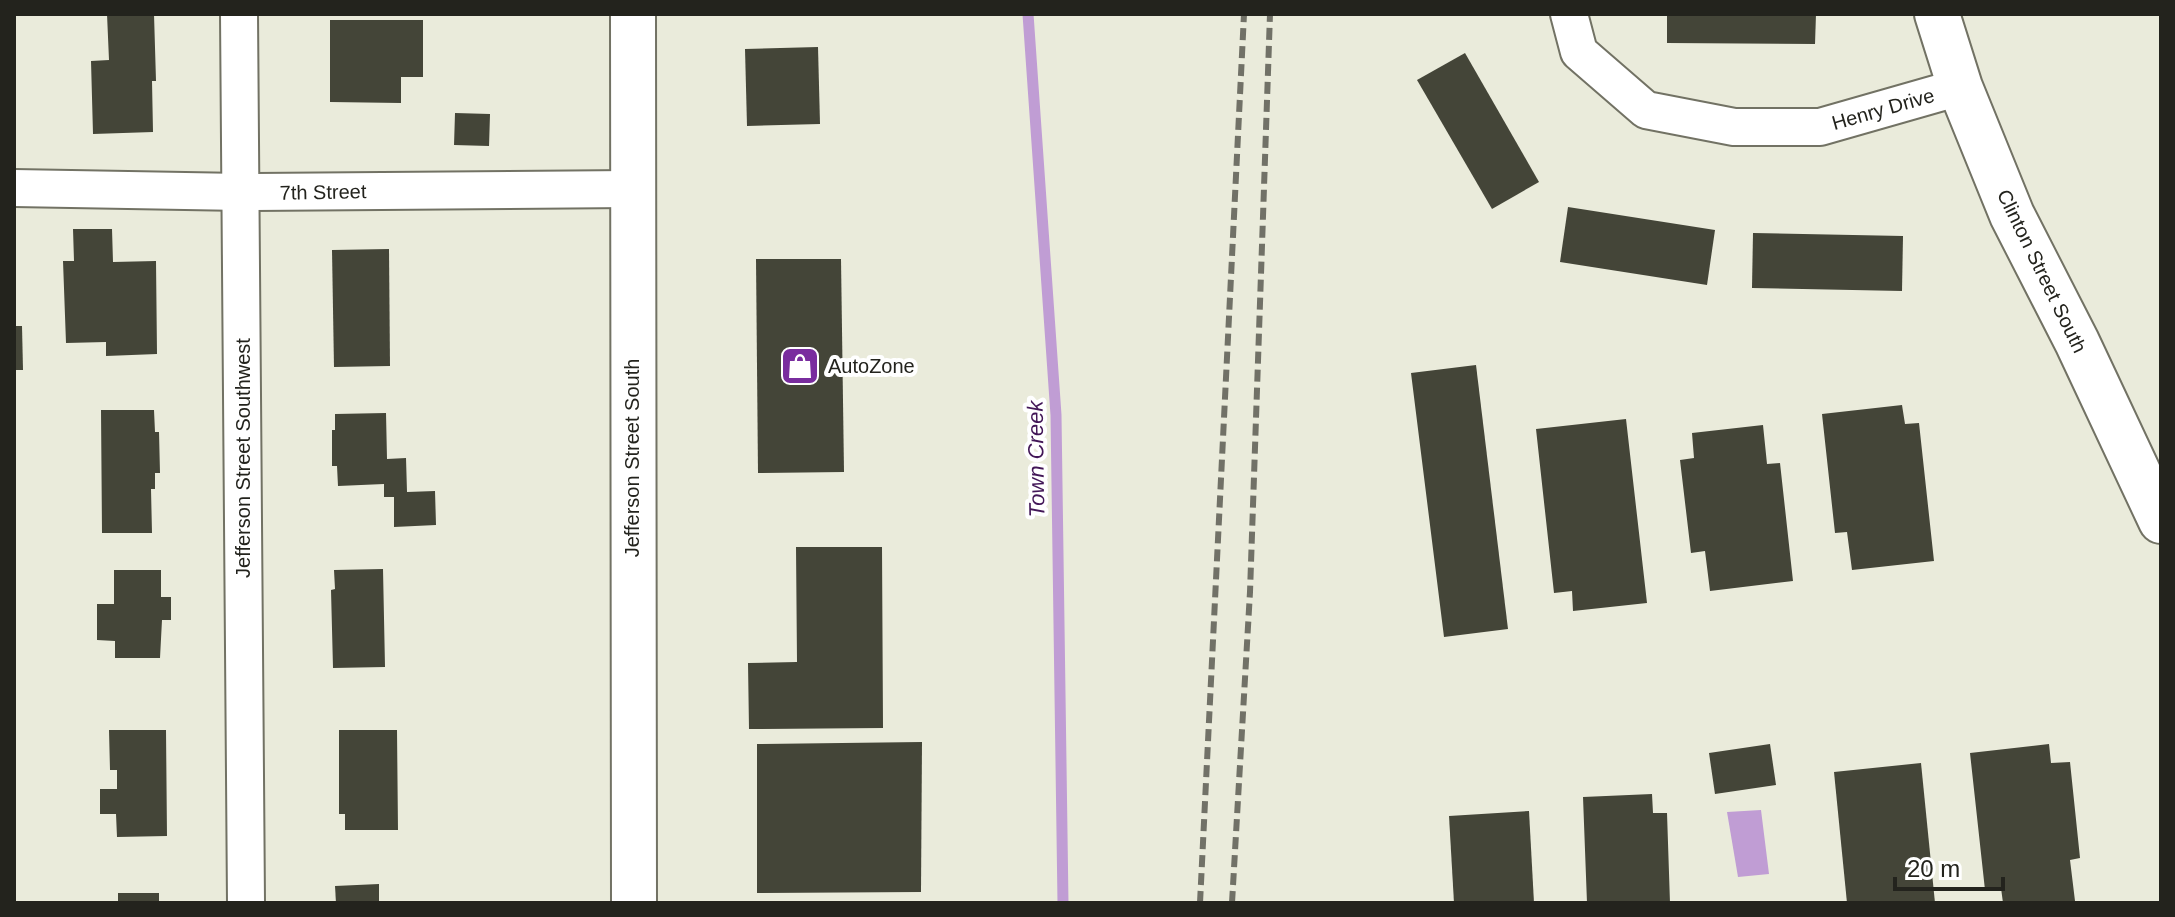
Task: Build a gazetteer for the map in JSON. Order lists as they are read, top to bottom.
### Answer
{
  "streets": {
    "main road": ["Clinton Street South", "Jefferson Street South"],
    "street": ["Henry Drive", "7th Street", "Jefferson Street Southwest"]
  },
  "crossings": [
    ["Henry Drive", "Clinton Street South"],
    ["7th Street", "Jefferson Street Southwest"],
    ["7th Street", "Jefferson Street South"]
  ],
  "water": ["Town Creek"],
  "places": {
    "shop": ["AutoZone"]
  },
  "scale_bar": "20 m"
}
